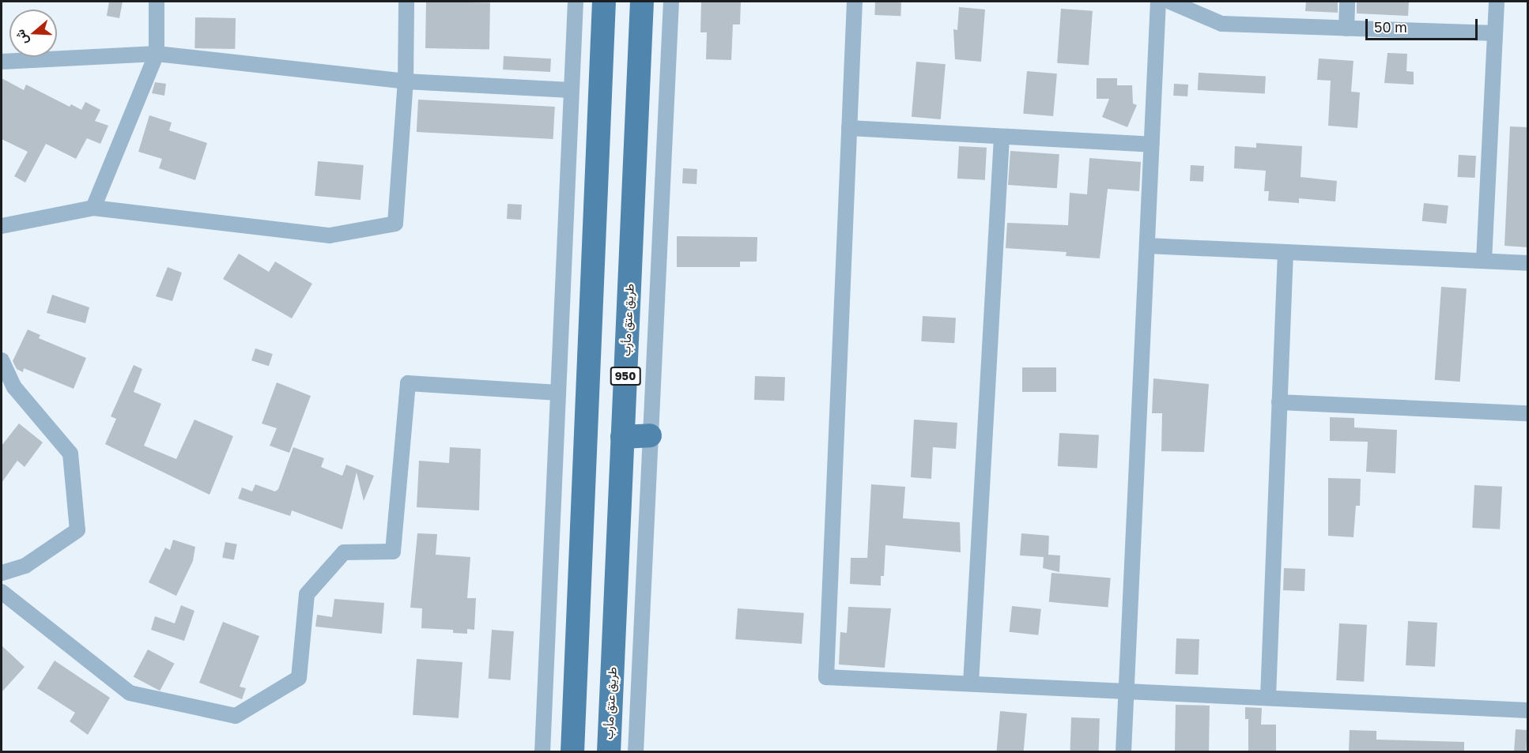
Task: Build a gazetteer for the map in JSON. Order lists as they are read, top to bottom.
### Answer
{
  "streets": {
    "main road": ["طريق عتق مأرب", "950"]
  },
  "scale_bar": "50 m",
  "north": "left"
}
